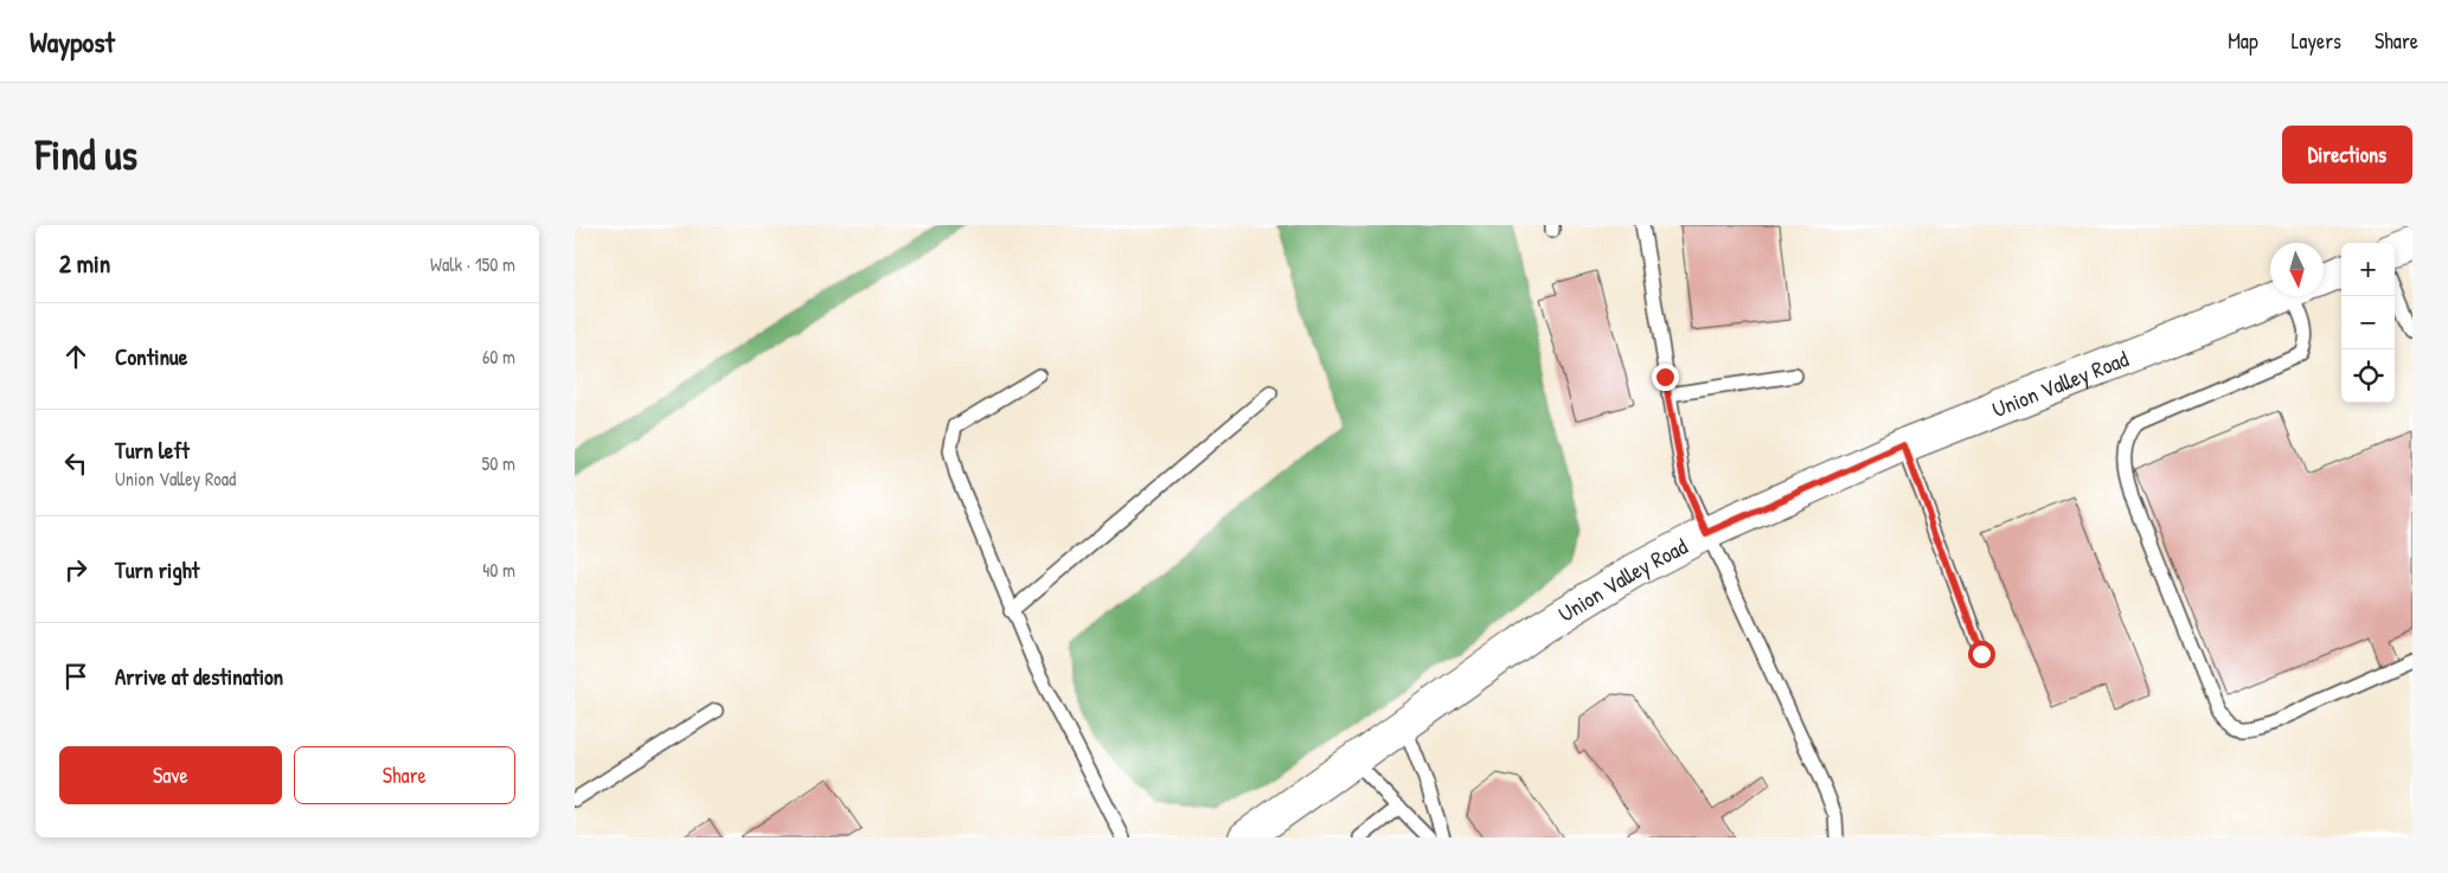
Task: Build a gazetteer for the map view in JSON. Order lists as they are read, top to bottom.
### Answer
{
  "streets": {
    "street": ["Union Valley Road"]
  },
  "north": "bottom",
  "page": {
    "header": "Waypost",
    "nav": ["Map", "Layers", "Share"],
    "buttons": [
      "Directions",
      ["Save", "Share"]
    ],
    "title": "Find us",
    "heading": ["2 min", "Walk · 150 m"],
    "map_buttons": ["+", "−"],
    "list": [
      ["Continue", "60 m"],
      ["Turn left", "Union Valley Road", "50 m"],
      ["Turn right", "40 m"],
      "Arrive at destination"
    ]
  }
}
